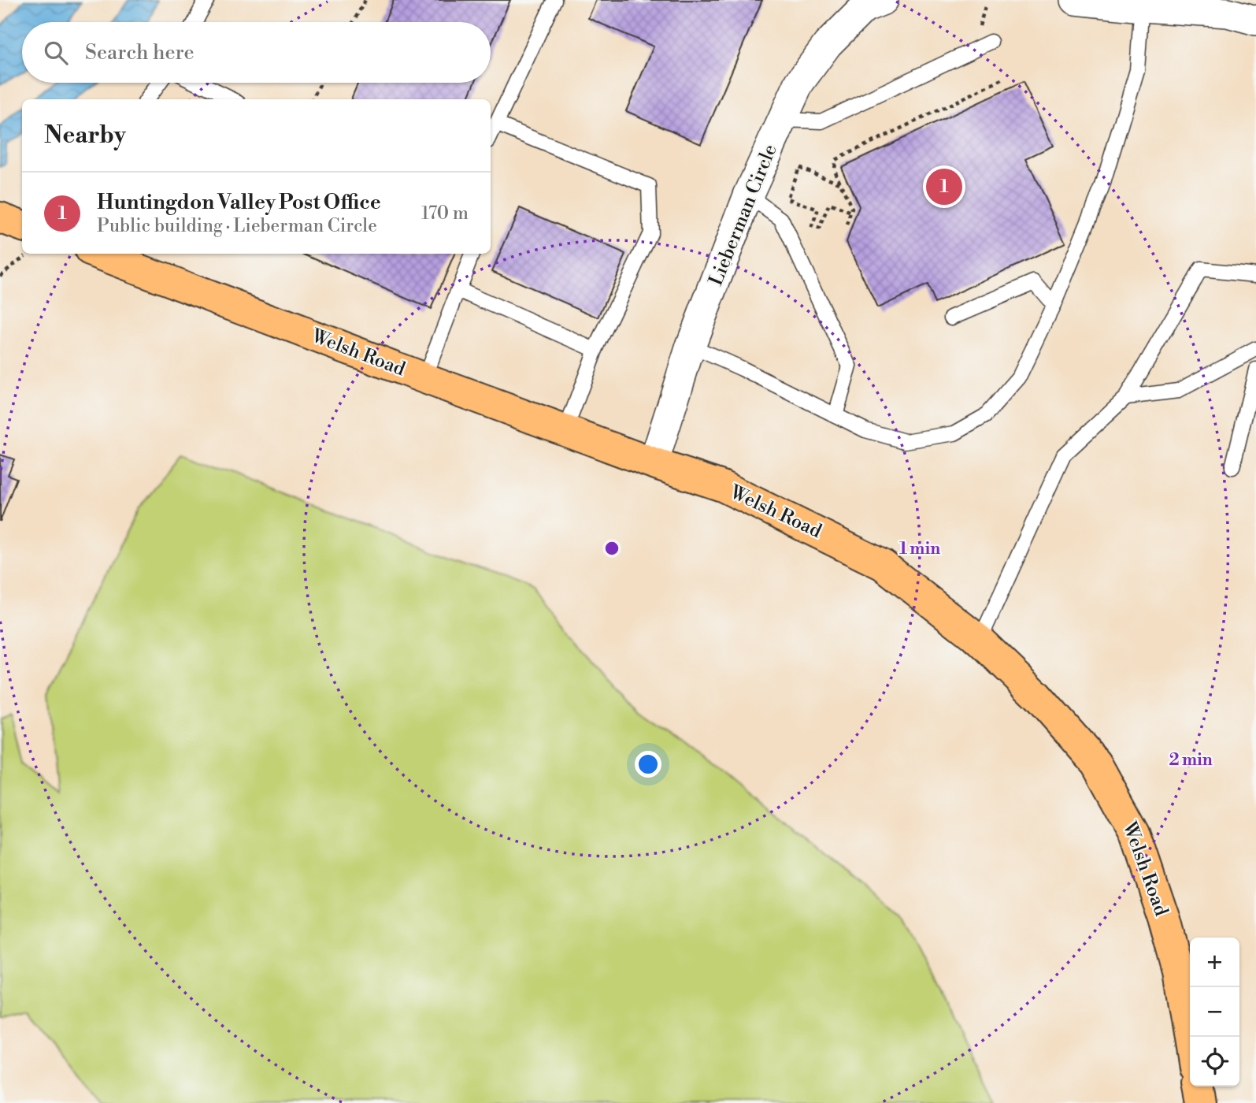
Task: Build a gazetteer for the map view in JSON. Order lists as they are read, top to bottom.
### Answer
{
  "streets": {
    "main road": ["Welsh Road"],
    "street": ["Lieberman Circle"]
  },
  "crossings": [
    ["Lieberman Circle", "Welsh Road"]
  ],
  "page": {
    "search": "Search here",
    "heading": "Nearby",
    "pins": "1",
    "list": [
      {
        "mark": "1",
        "name": "Huntingdon Valley Post Office",
        "note": "Public building · Lieberman Circle",
        "value": "170 m"
      }
    ],
    "map_buttons": ["+", "−"]
  },
  "rings": ["1 min", "2 min"]
}
